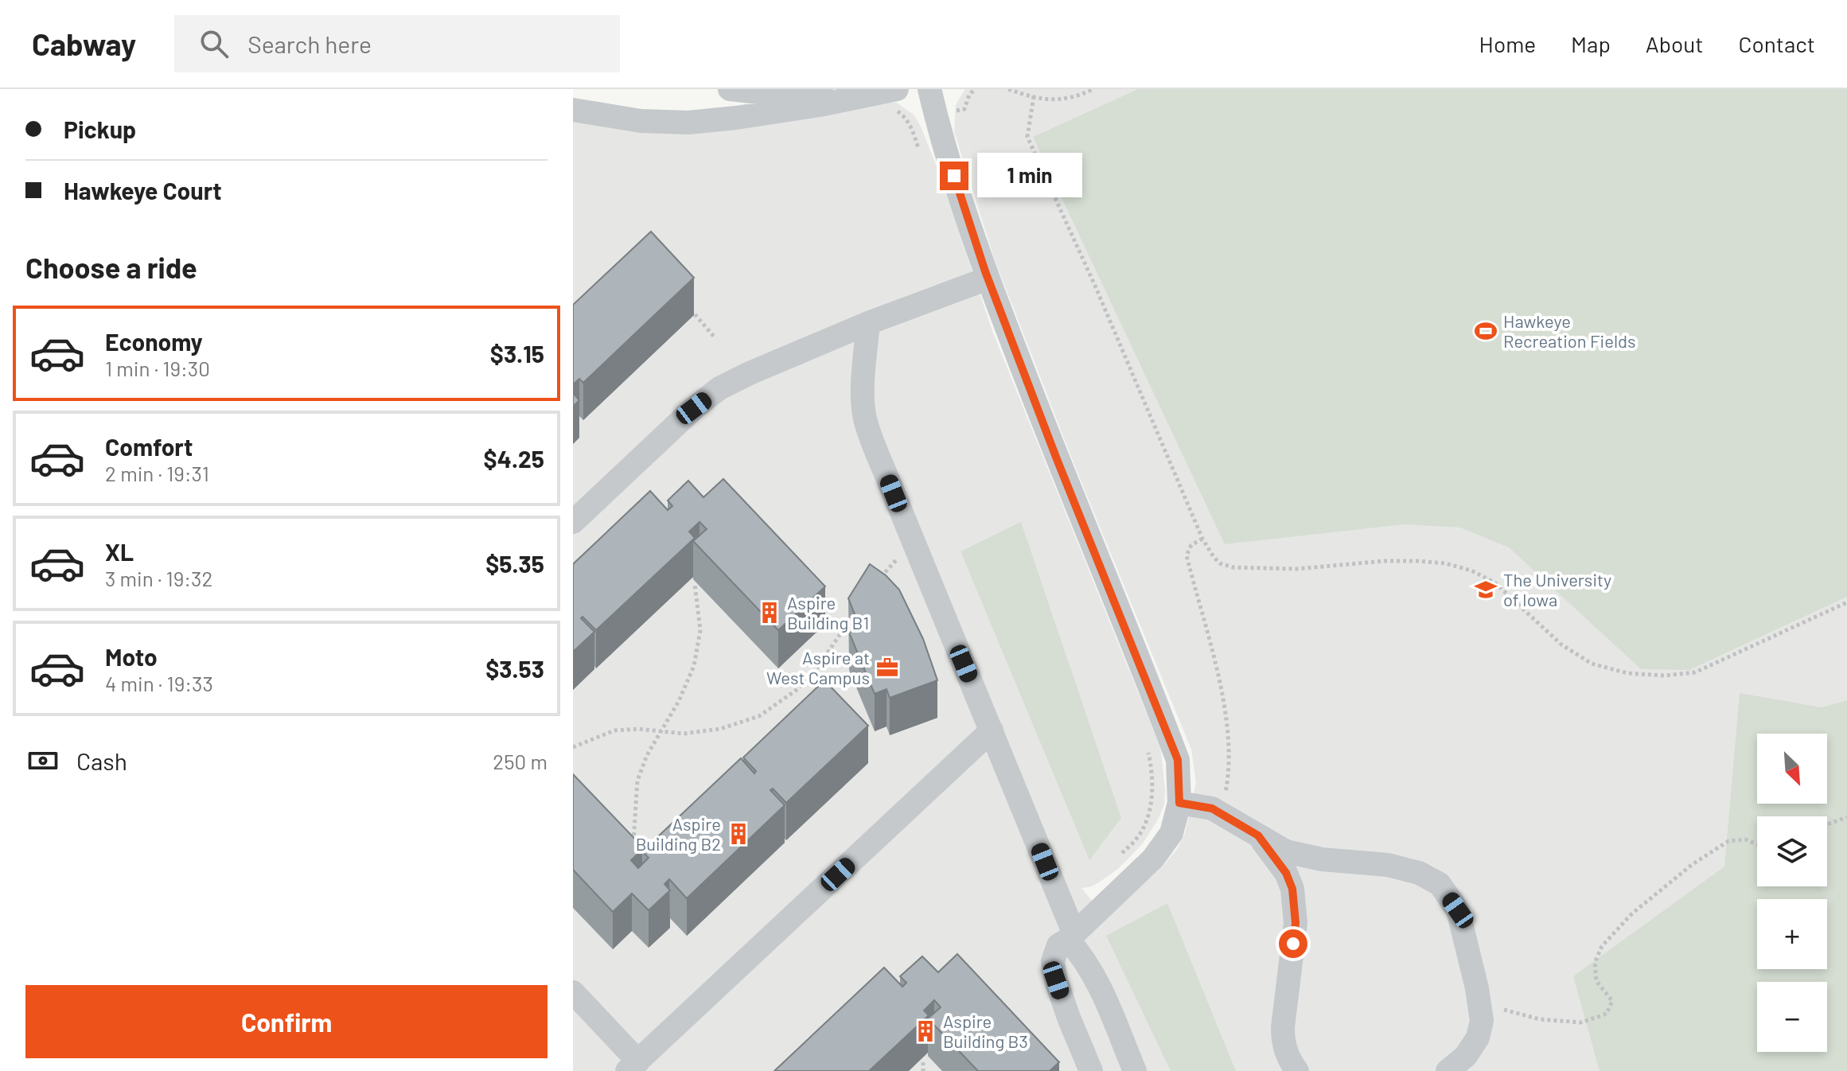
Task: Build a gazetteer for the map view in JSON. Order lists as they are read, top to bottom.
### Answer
{
  "places": {
    "sports": ["Hawkeye Recreation Fields"],
    "school or university": ["The University of Iowa"],
    "building": ["Aspire Building B1", "Aspire Building B2", "Aspire Building B3"],
    "office": ["Aspire at West Campus"]
  },
  "north": "bottom right",
  "page": {
    "header": "Cabway",
    "search": "Search here",
    "nav": [
      "Home",
      "Map",
      "About",
      "Contact"
    ],
    "banner": ["Pickup", "Hawkeye Court"],
    "bubble": "1 min",
    "heading": "Choose a ride",
    "list": [
      {
        "name": "Economy",
        "note": "1 min · 19:30",
        "value": "$3.15"
      },
      {
        "name": "Comfort",
        "note": "2 min · 19:31",
        "value": "$4.25"
      },
      {
        "name": "XL",
        "note": "3 min · 19:32",
        "value": "$5.35"
      },
      {
        "name": "Moto",
        "note": "4 min · 19:33",
        "value": "$3.53"
      }
    ],
    "pay": ["Cash", "250 m"],
    "map_buttons": ["+", "−"],
    "buttons": "Confirm"
  }
}
